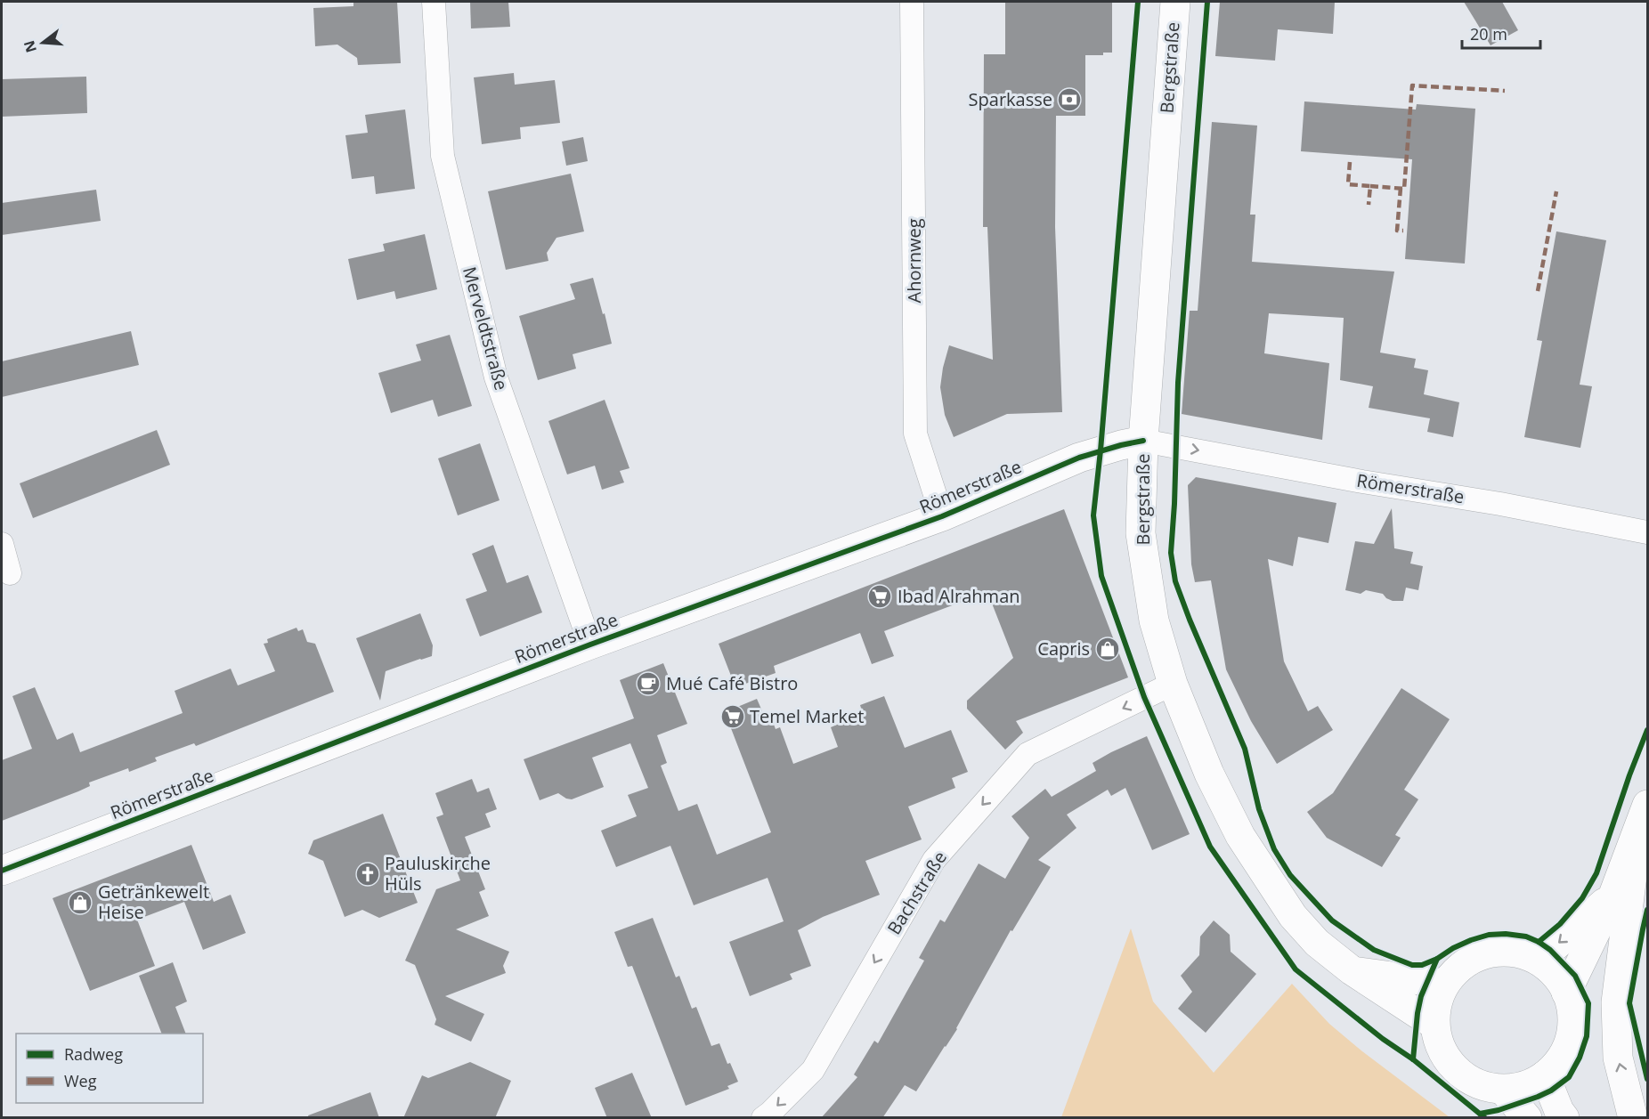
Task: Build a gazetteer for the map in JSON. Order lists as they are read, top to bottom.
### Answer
{
  "streets": {
    "main road": ["Bergstraße", "Römerstraße"],
    "street": ["Ahornweg", "Merveldtstraße", "Bachstraße"]
  },
  "crossings": [
    ["Bergstraße", "Römerstraße"],
    ["Bergstraße", "Bachstraße"],
    ["Ahornweg", "Römerstraße"],
    ["Merveldtstraße", "Römerstraße"]
  ],
  "one_way": ["Bachstraße"],
  "places": {
    "bank": ["Sparkasse"],
    "supermarket": ["Ibad Alrahman", "Temel Market"],
    "shop": ["Capris", "Getränkewelt Heise"],
    "cafe": ["Mué Café Bistro"],
    "church": ["Pauluskirche Hüls"]
  },
  "legend": ["Radweg", "Weg"],
  "scale_bar": "20 m",
  "north": "left"
}
